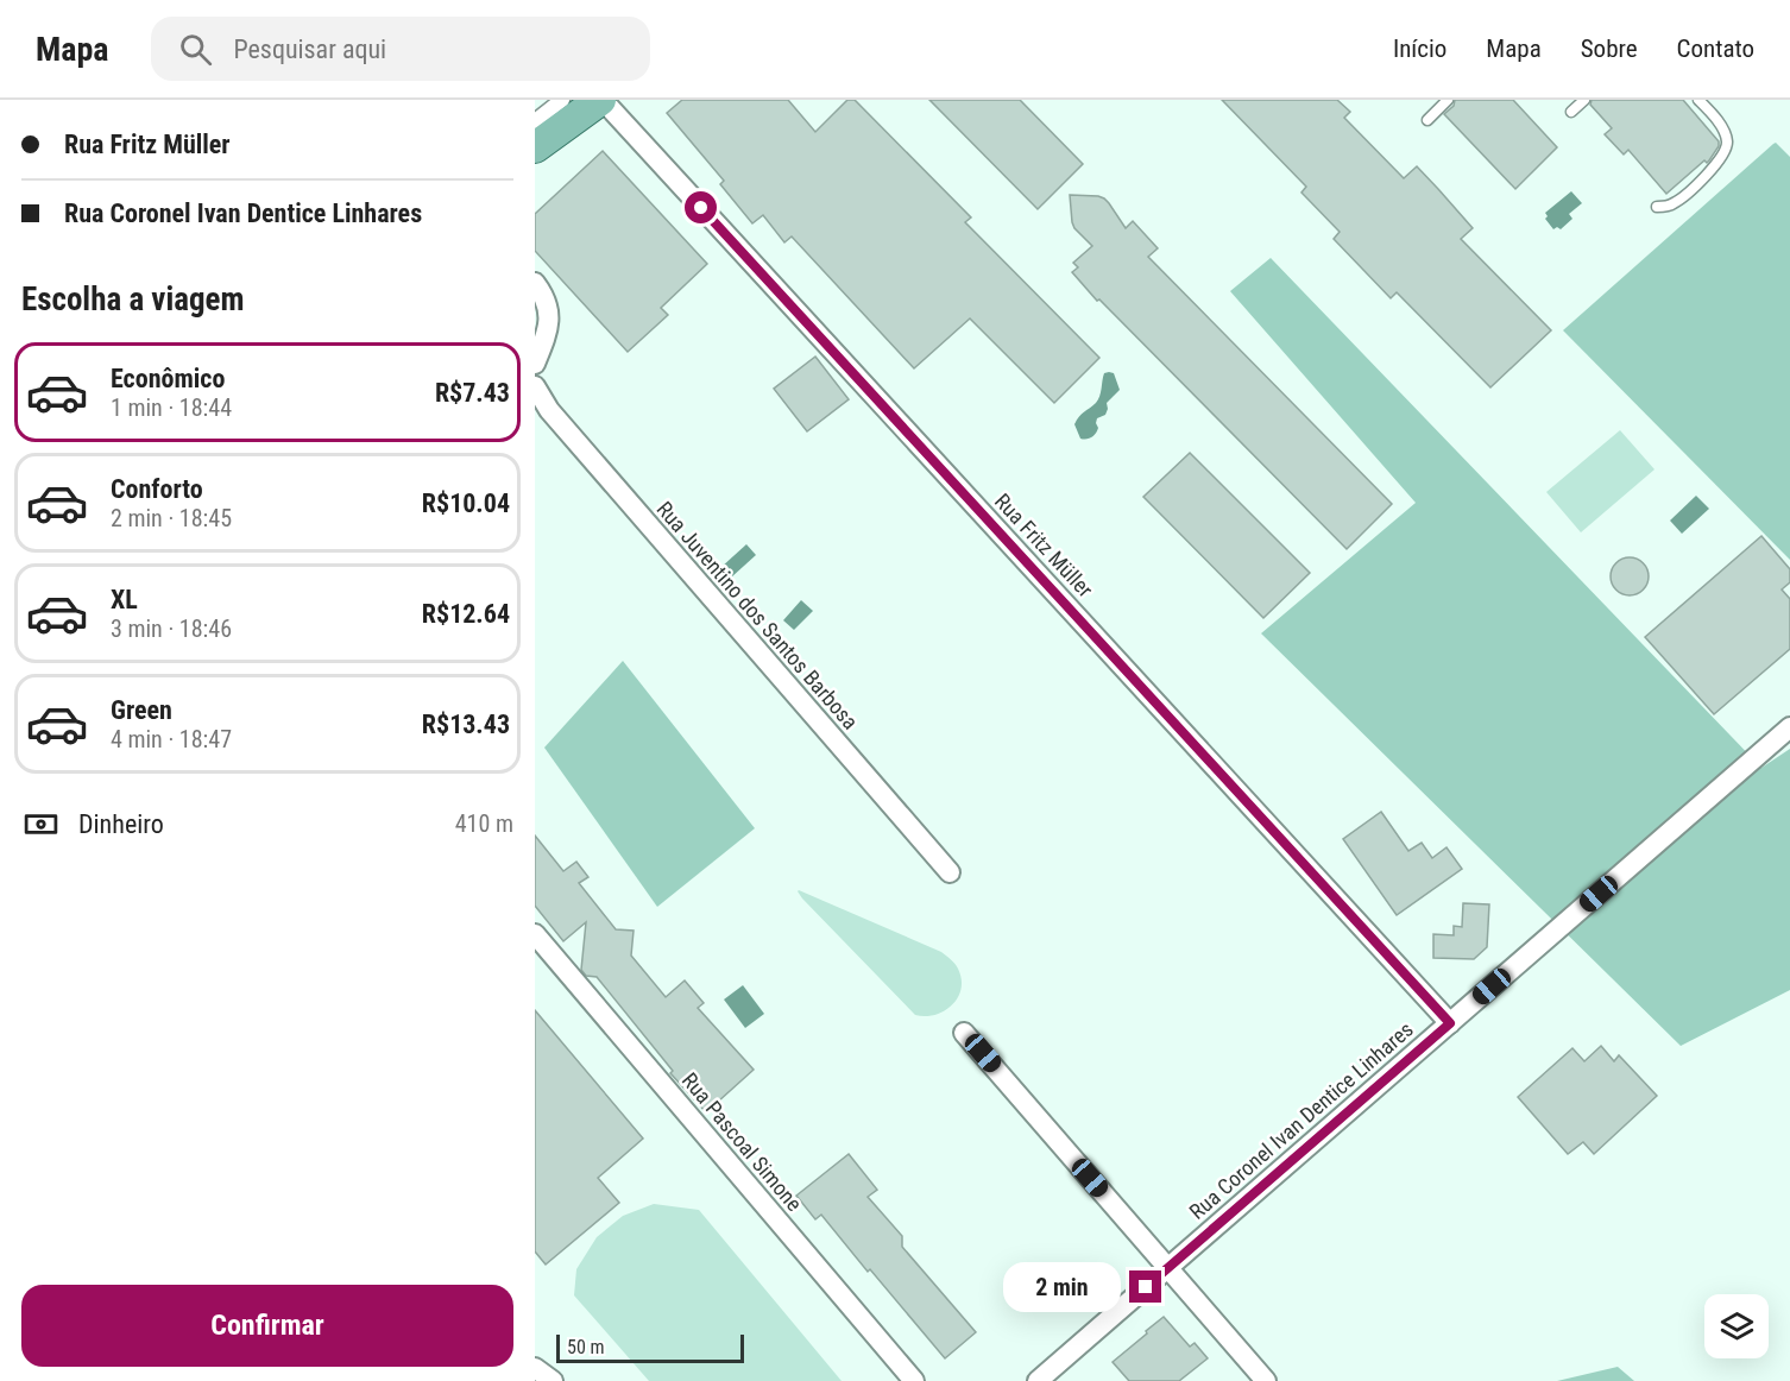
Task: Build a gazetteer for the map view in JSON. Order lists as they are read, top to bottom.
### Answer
{
  "streets": {
    "street": [
      "Rua Fritz Müller",
      "Rua Juventino dos Santos Barbosa",
      "Rua Coronel Ivan Dentice Linhares",
      "Rua Pascoal Simone"
    ]
  },
  "crossings": [
    ["Rua Fritz Müller", "Rua Coronel Ivan Dentice Linhares"]
  ],
  "scale_bar": "50 m",
  "page": {
    "header": "Mapa",
    "search": "Pesquisar aqui",
    "nav": [
      "Início",
      "Mapa",
      "Sobre",
      "Contato"
    ],
    "banner": ["Rua Fritz Müller", "Rua Coronel Ivan Dentice Linhares"],
    "heading": "Escolha a viagem",
    "list": [
      {
        "name": "Econômico",
        "note": "1 min · 18:44",
        "value": "R$7.43"
      },
      {
        "name": "Conforto",
        "note": "2 min · 18:45",
        "value": "R$10.04"
      },
      {
        "name": "XL",
        "note": "3 min · 18:46",
        "value": "R$12.64"
      },
      {
        "name": "Green",
        "note": "4 min · 18:47",
        "value": "R$13.43"
      }
    ],
    "pay": ["Dinheiro", "410 m"],
    "bubble": "2 min",
    "buttons": "Confirmar",
    "scale": "50 m"
  }
}
